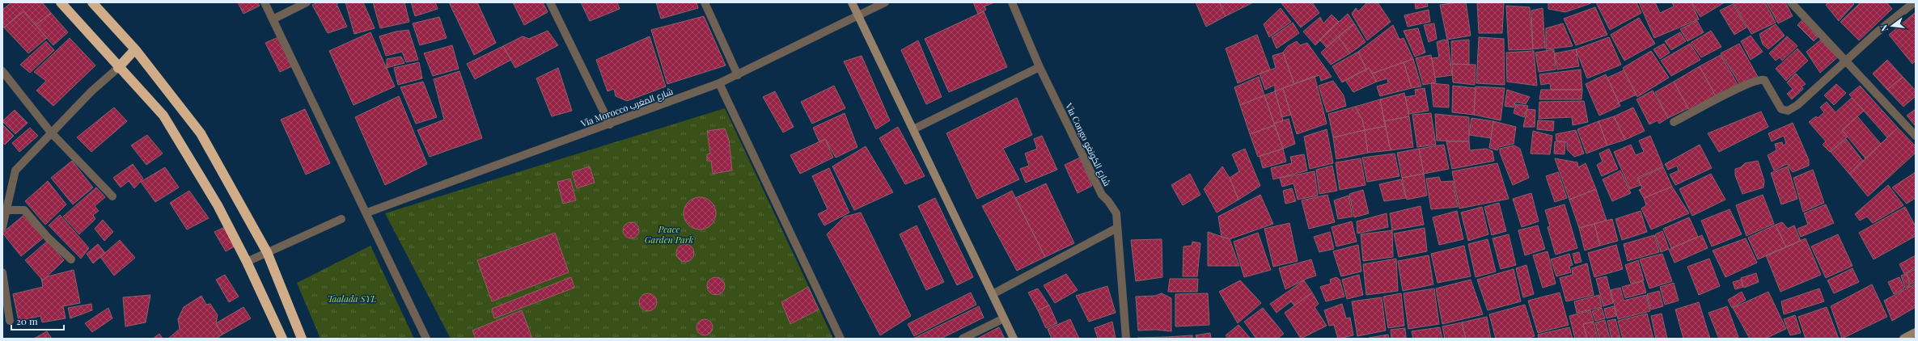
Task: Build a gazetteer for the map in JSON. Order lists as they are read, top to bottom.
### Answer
{
  "streets": {
    "street": ["Via Morocco شارع المغرب", "Via Congo شارع الكونغو"]
  },
  "parks": ["Peace Garden Park", "Taalada SYL"],
  "scale_bar": "20 m",
  "north": "left"
}
